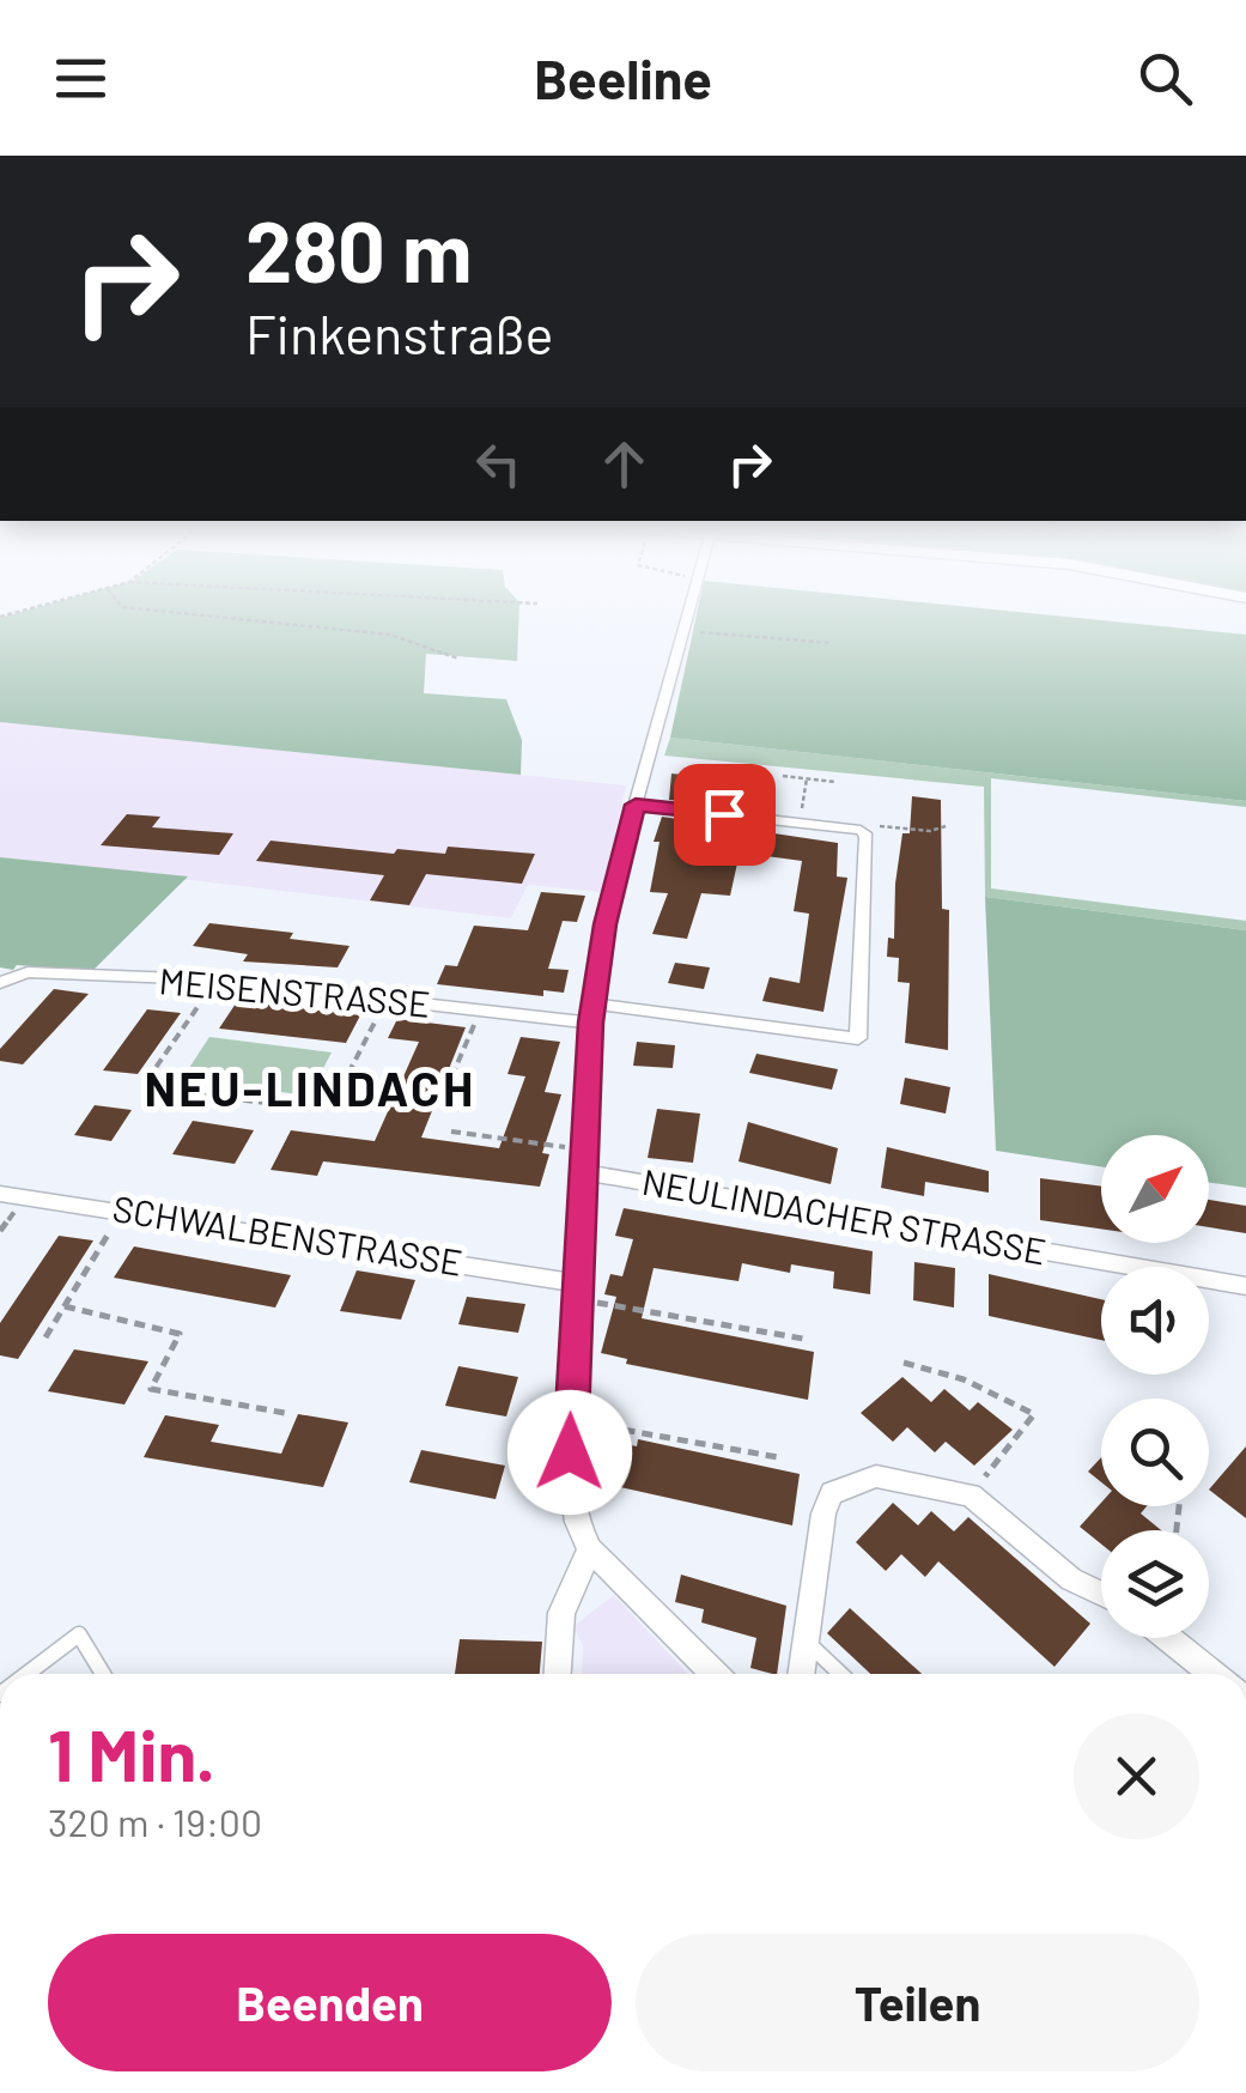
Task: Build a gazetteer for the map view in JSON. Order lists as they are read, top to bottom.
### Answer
{
  "streets": {
    "street": ["MEISENSTRASSE", "NEULINDACHER STRASSE", "SCHWALBENSTRASSE"]
  },
  "districts": ["NEU-LINDACH"],
  "north": "top right",
  "page": {
    "header": "Beeline",
    "turn": ["280 m", "Finkenstraße"],
    "heading": ["1 Min.", "320 m · 19:00"],
    "buttons": ["Beenden", "Teilen"]
  }
}
